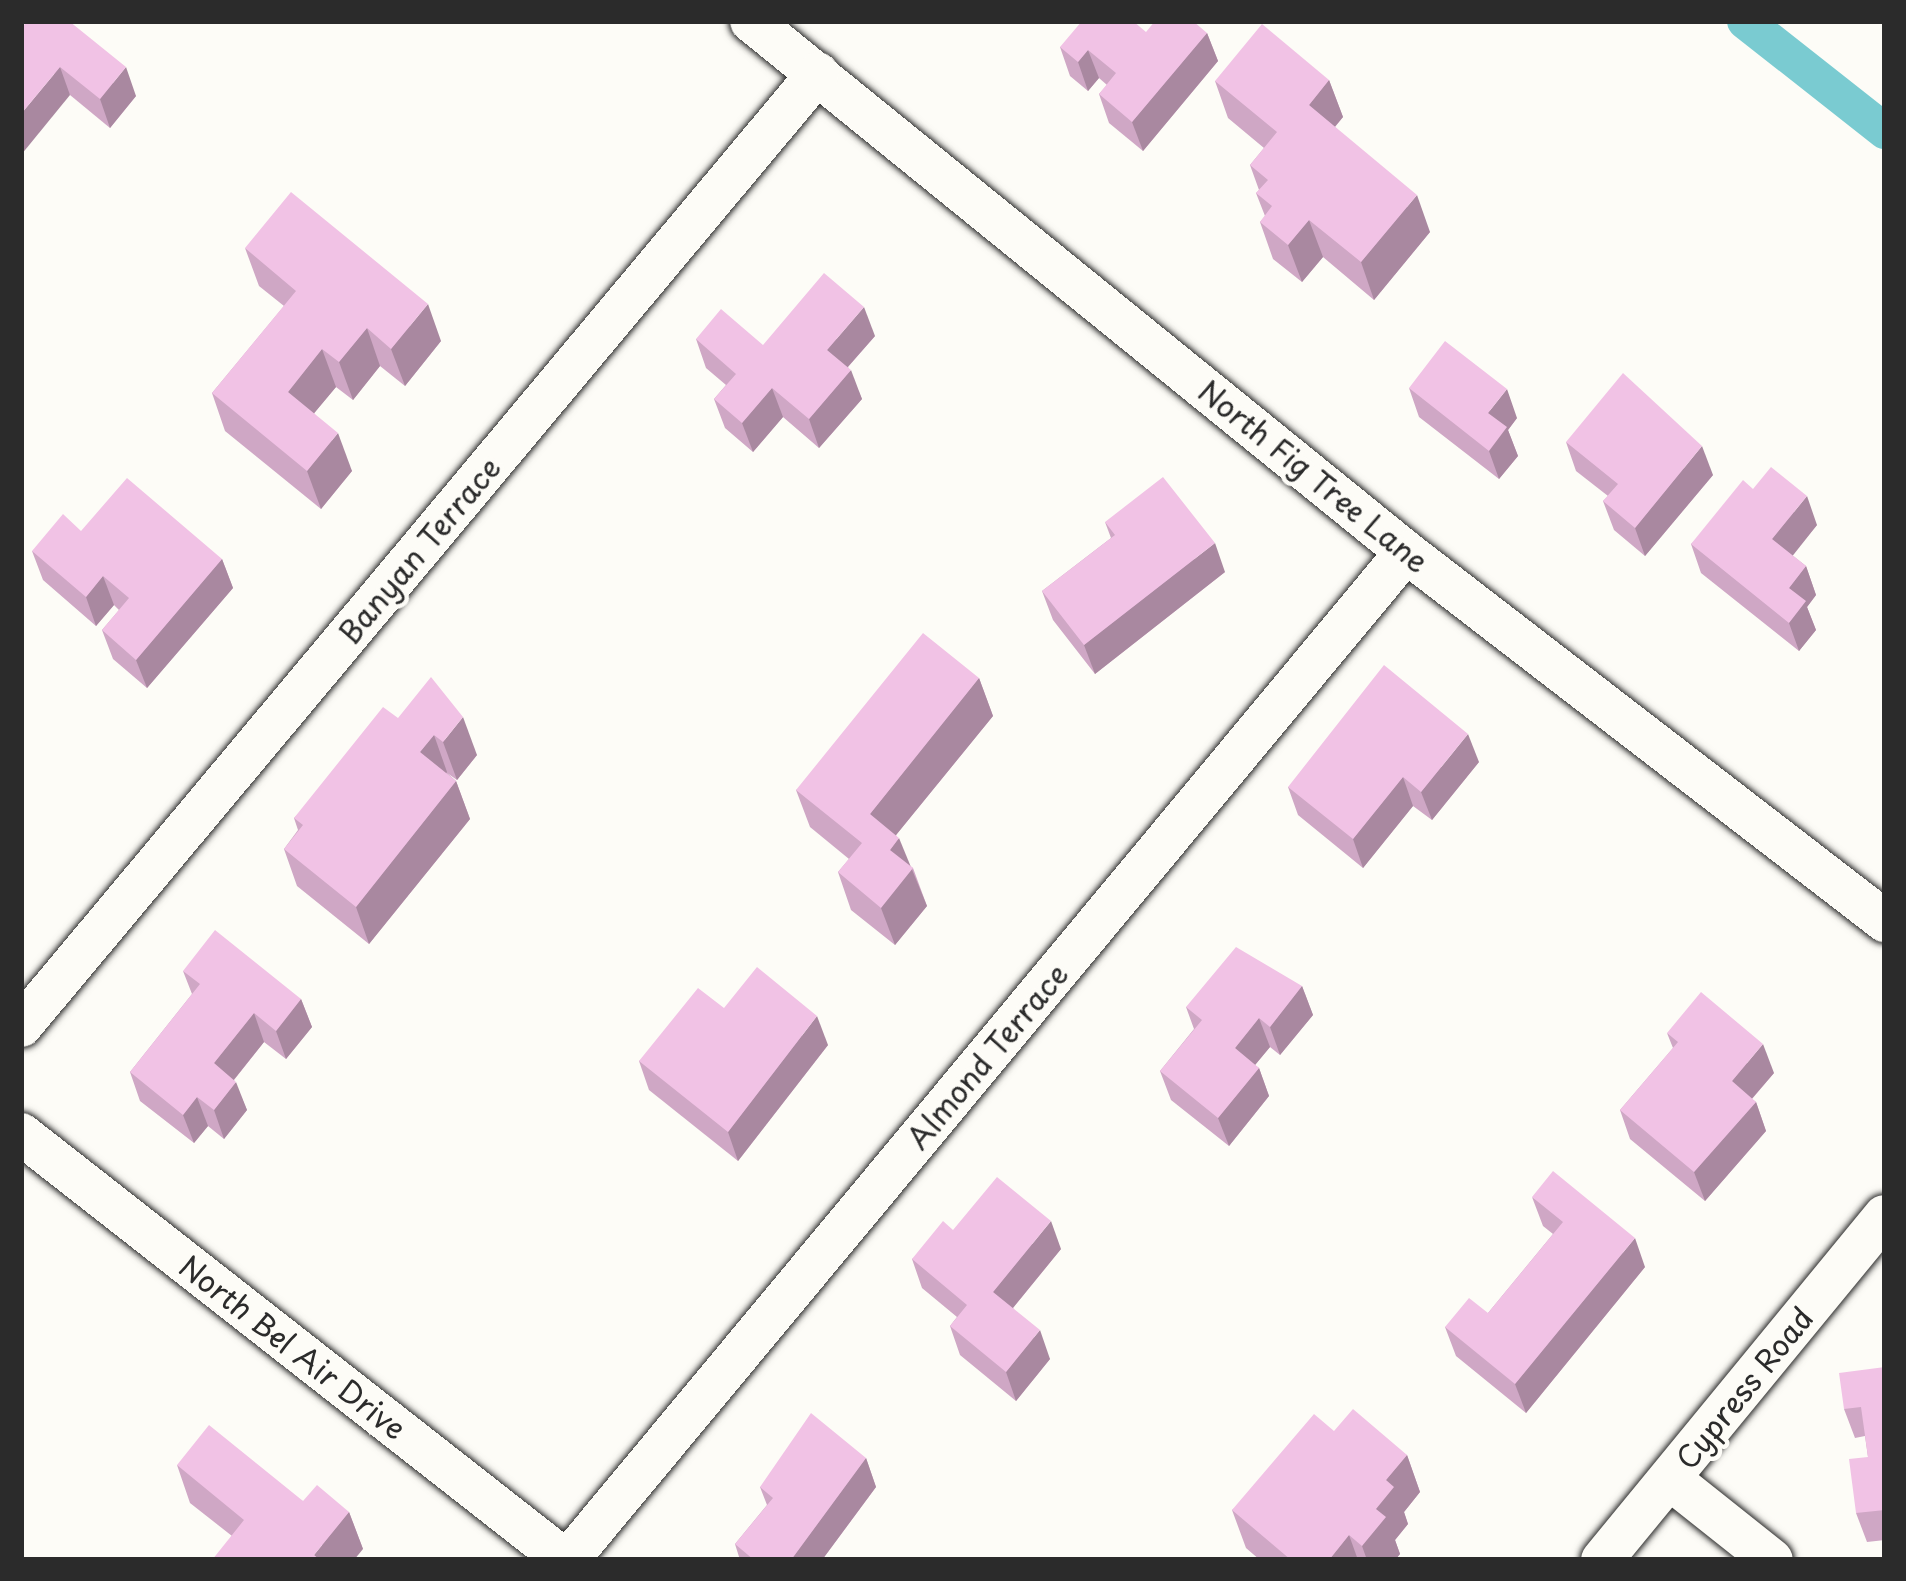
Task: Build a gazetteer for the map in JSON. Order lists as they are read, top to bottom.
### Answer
{
  "streets": {
    "street": [
      "North Fig Tree Lane",
      "Banyan Terrace",
      "Almond Terrace",
      "North Bel Air Drive",
      "Cypress Road"
    ]
  },
  "crossings": [
    ["North Fig Tree Lane", "Banyan Terrace"],
    ["North Fig Tree Lane", "Almond Terrace"],
    ["Almond Terrace", "North Bel Air Drive"]
  ]
}
